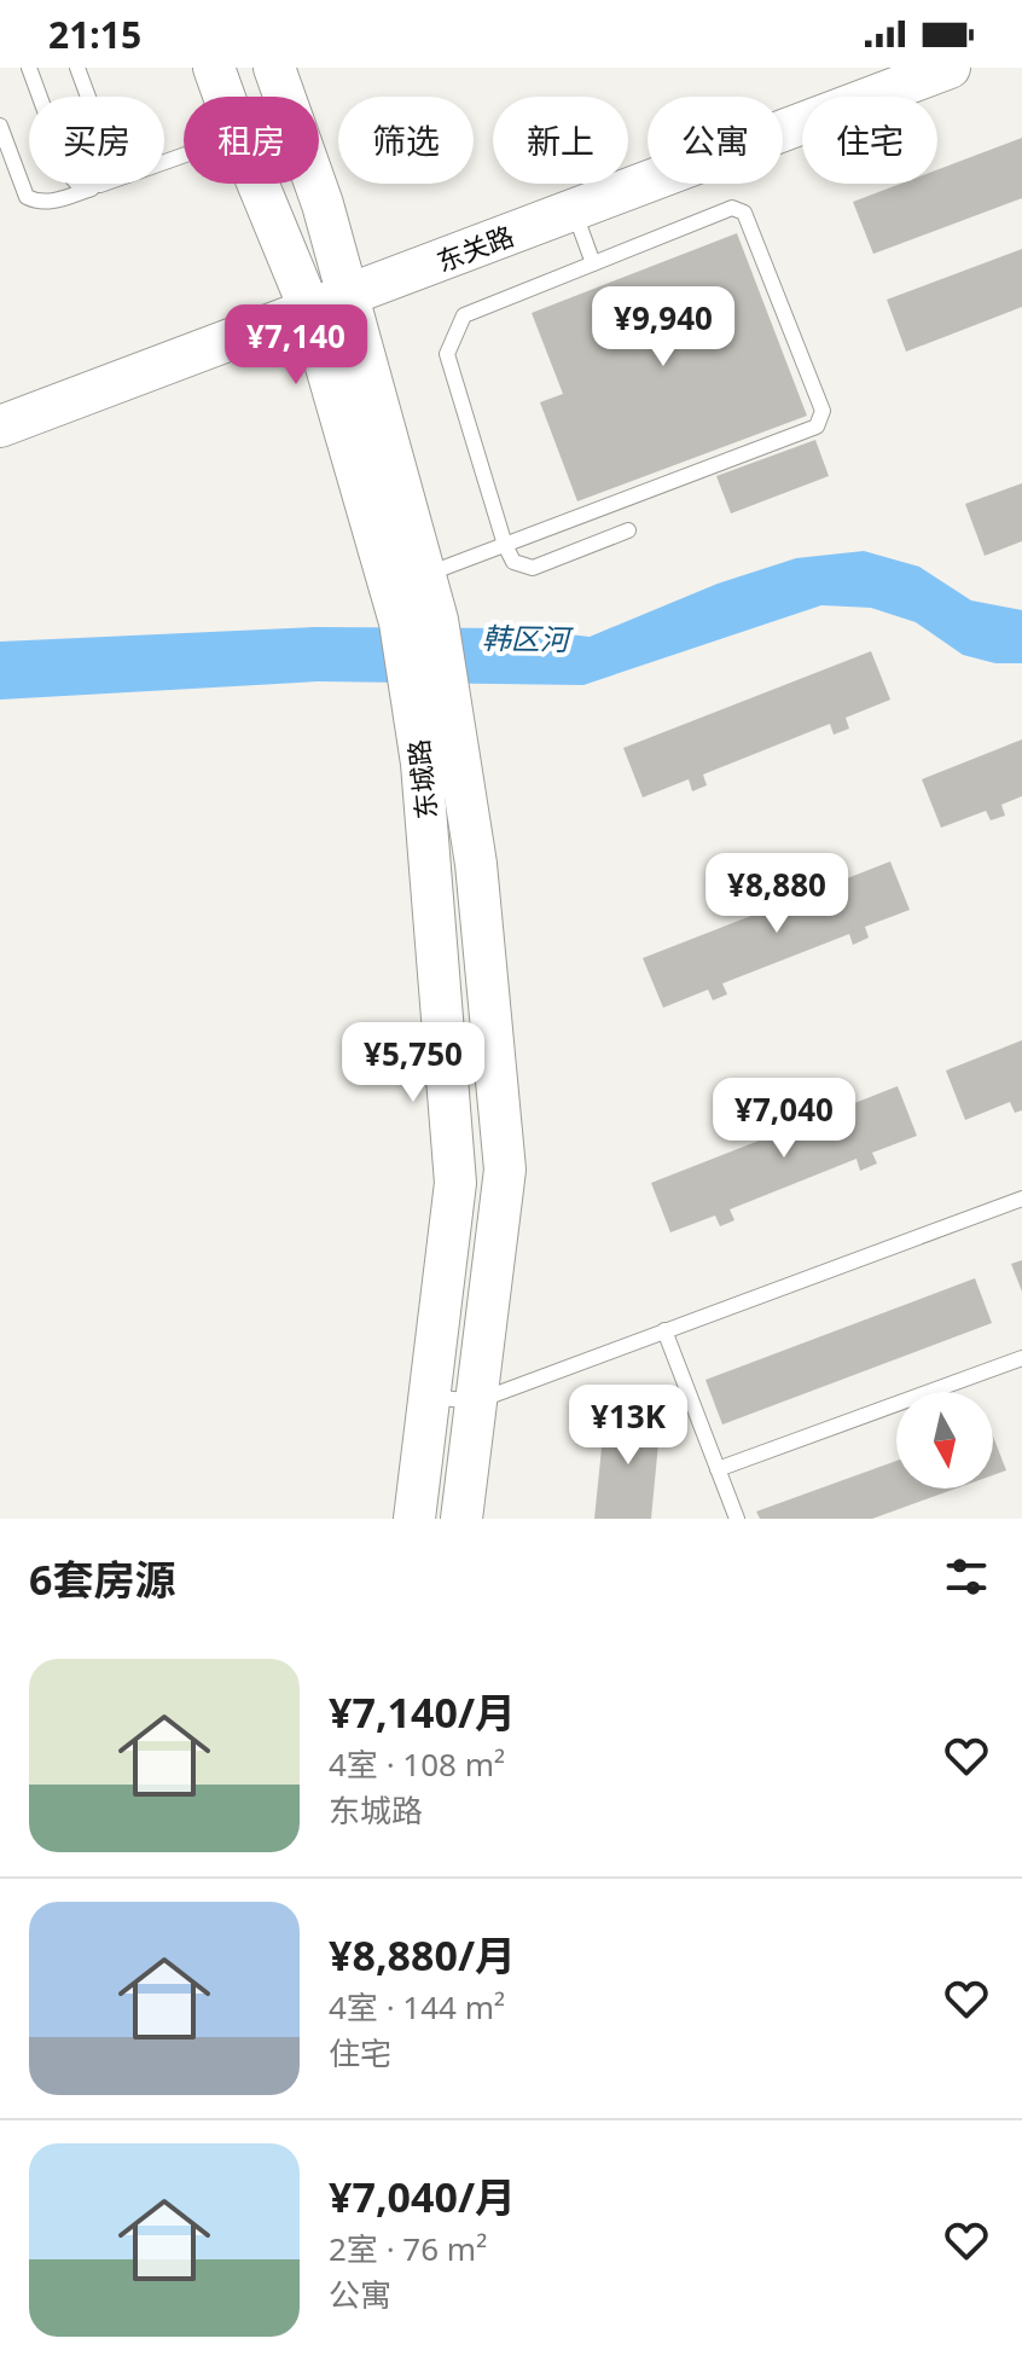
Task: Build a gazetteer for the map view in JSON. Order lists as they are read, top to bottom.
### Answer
{
  "streets": {
    "main road": ["东关路", "东城路"]
  },
  "crossings": [
    ["东关路", "东城路"]
  ],
  "water": ["韩区河"],
  "north": "bottom",
  "page": {
    "status": "21:15",
    "chip": [
      "买房",
      "租房",
      "筛选",
      "新上",
      "公寓",
      "住宅"
    ],
    "price": [
      "¥9,940",
      "¥7,140",
      "¥8,880",
      "¥5,750",
      "¥7,040",
      "¥13K"
    ],
    "heading": "6套房源",
    "list": [
      {
        "name": "¥7,140/月",
        "note": "4室 · 108 m² · 东城路"
      },
      {
        "name": "¥8,880/月",
        "note": "4室 · 144 m² · 住宅"
      },
      {
        "name": "¥7,040/月",
        "note": "2室 · 76 m² · 公寓"
      }
    ]
  }
}
